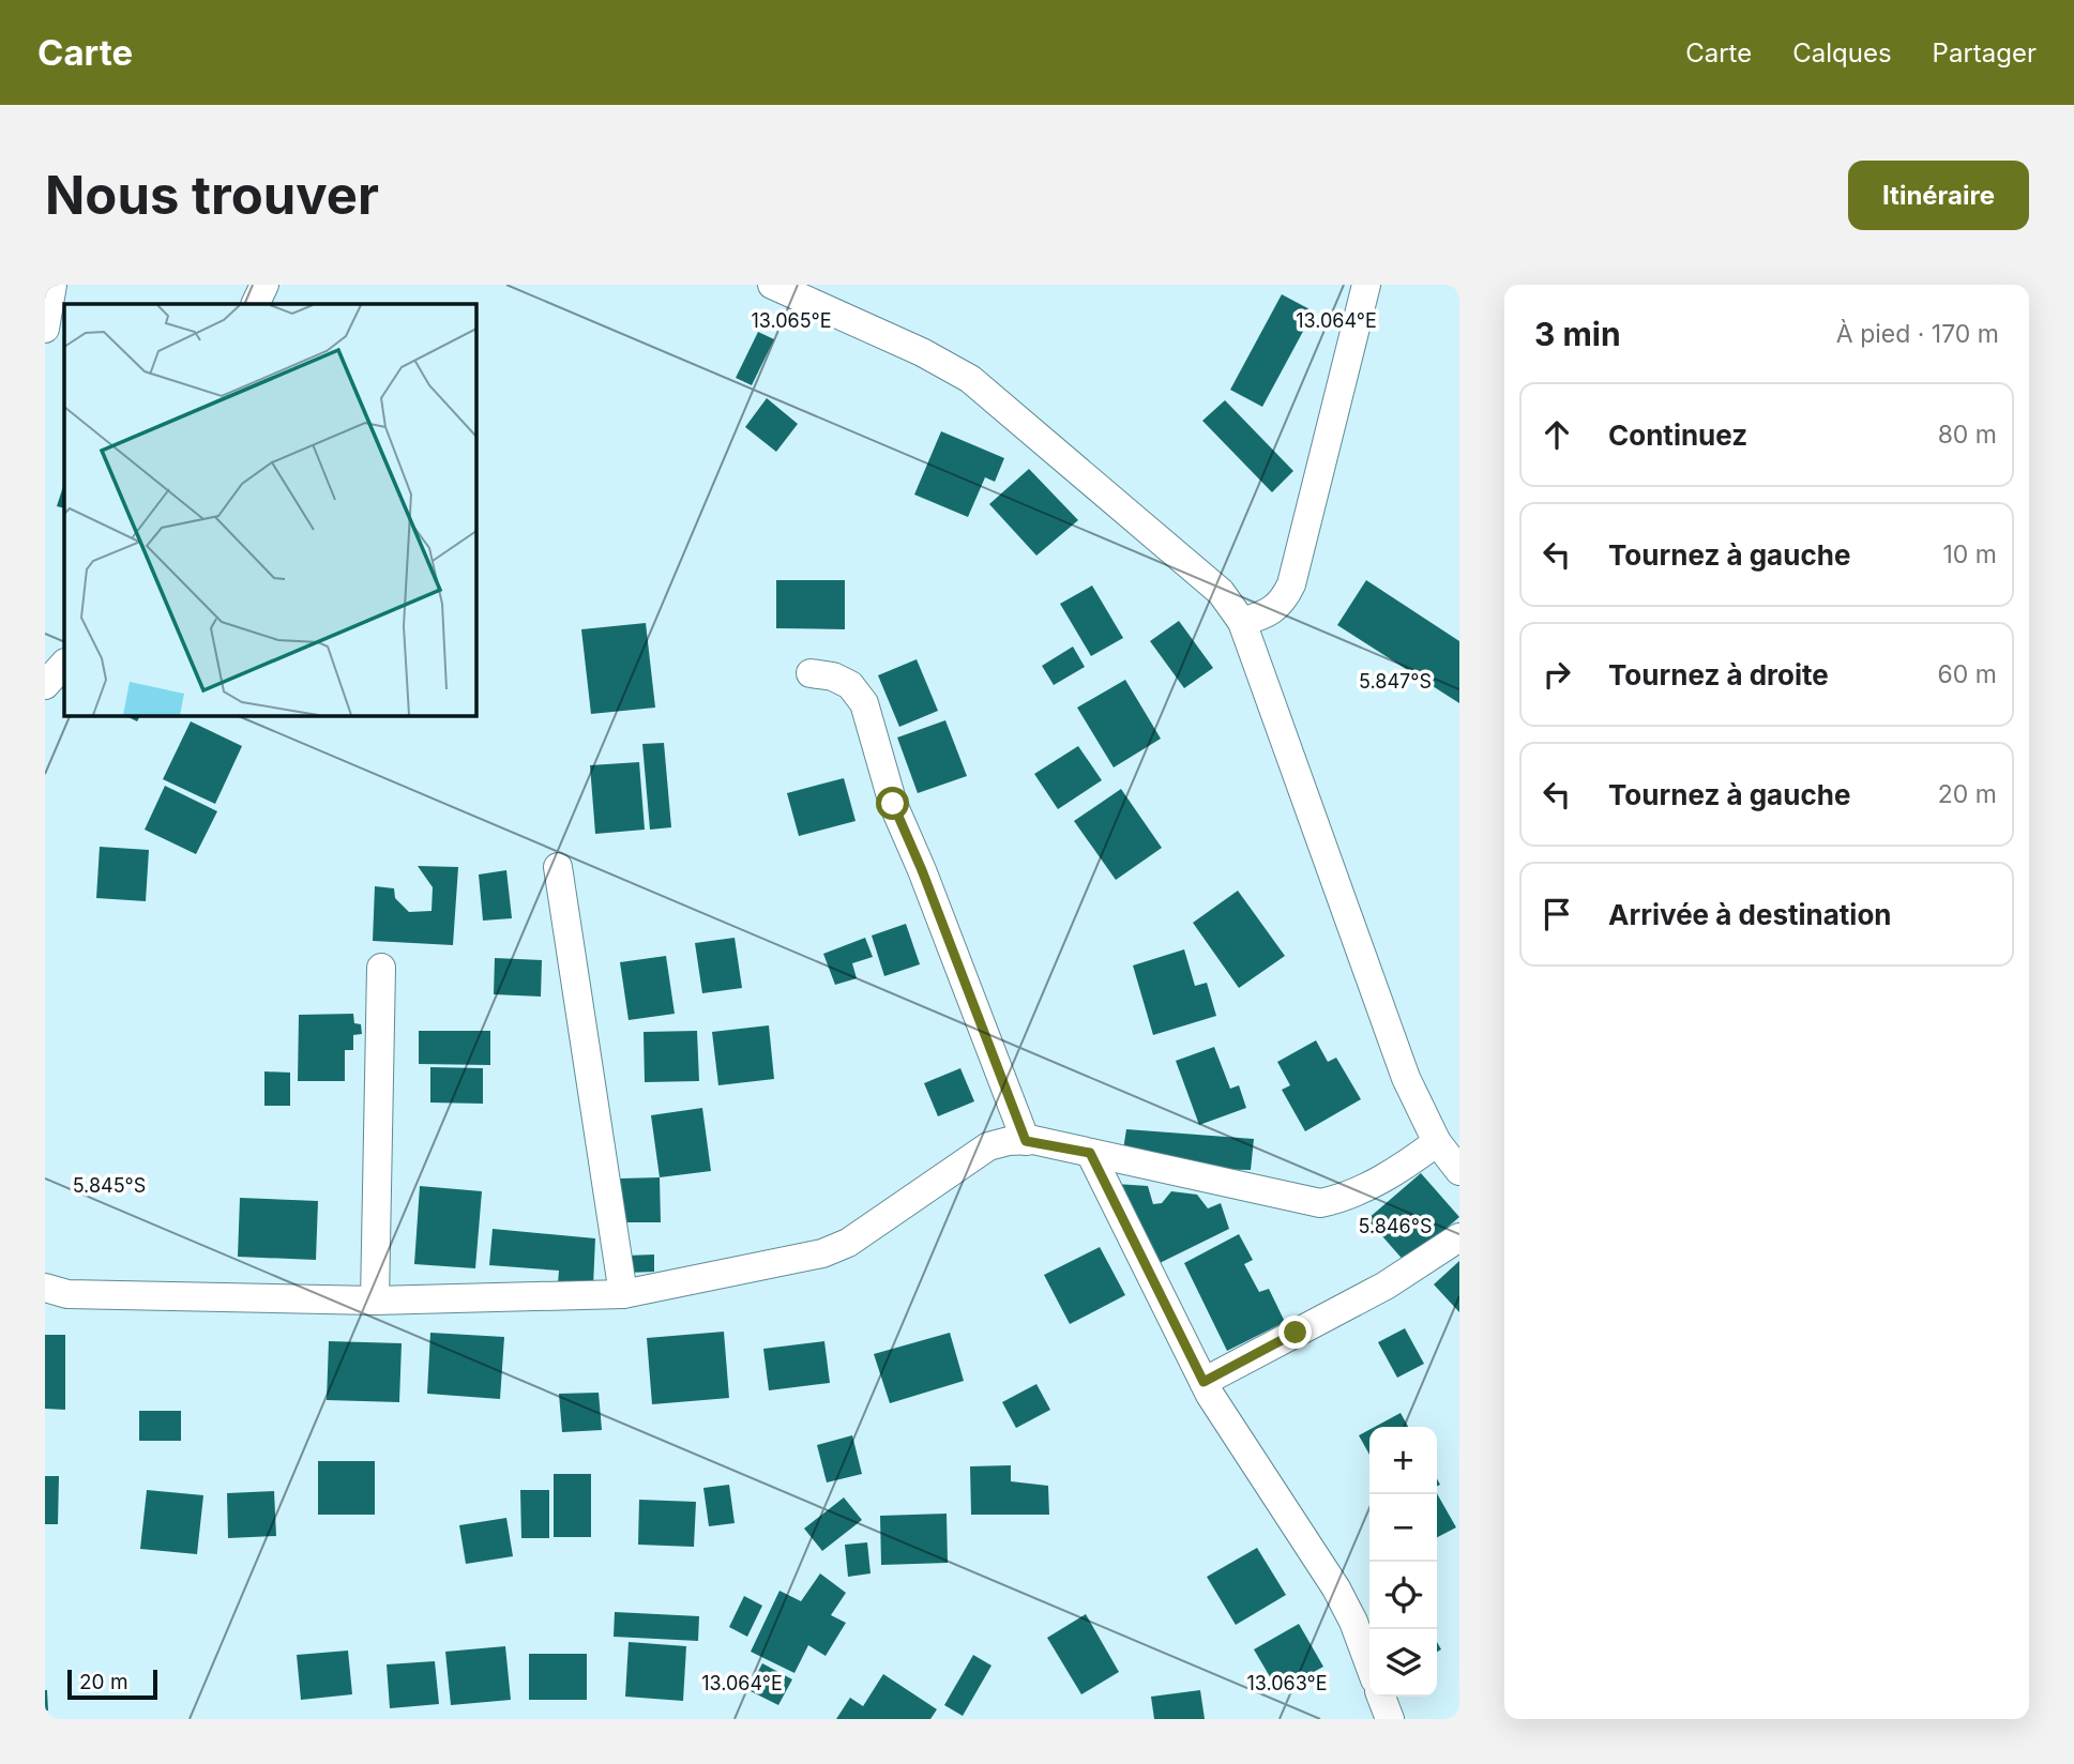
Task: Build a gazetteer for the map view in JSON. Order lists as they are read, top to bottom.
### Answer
{
  "scale_bar": "20 m",
  "page": {
    "header": "Carte",
    "nav": ["Carte", "Calques", "Partager"],
    "buttons": "Itinéraire",
    "title": "Nous trouver",
    "heading": ["3 min", "À pied · 170 m"],
    "list": [
      ["Continuez", "80 m"],
      ["Tournez à gauche", "10 m"],
      ["Tournez à droite", "60 m"],
      ["Tournez à gauche", "20 m"],
      "Arrivée à destination"
    ],
    "map_buttons": ["+", "−"],
    "scale": "20 m"
  },
  "coordinates": [
    "13.065°E",
    "13.064°E",
    "5.847°S",
    "5.845°S",
    "5.846°S",
    "13.063°E"
  ]
}
